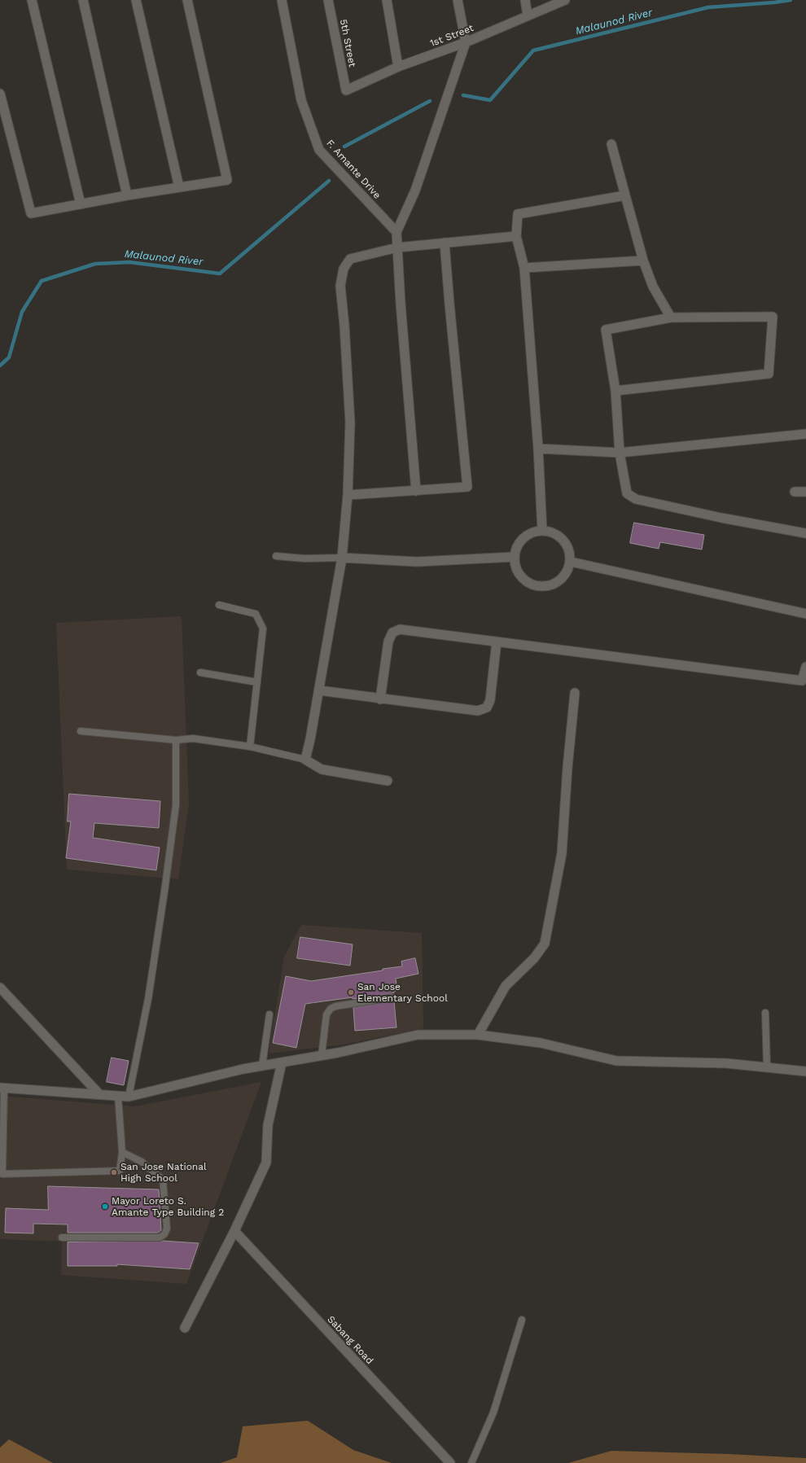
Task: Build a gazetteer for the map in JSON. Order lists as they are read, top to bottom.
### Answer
{
  "streets": {
    "street": [
      "1st Street",
      "5th Street",
      "F. Amante Drive",
      "Sabang Road"
    ]
  },
  "crossings": [
    ["1st Street", "5th Street"]
  ],
  "water": ["Malaunod River"],
  "places": ["San Jose Elementary School", "San Jose National High School", "Mayor Loreto S. Amante Type Building 2"]
}
